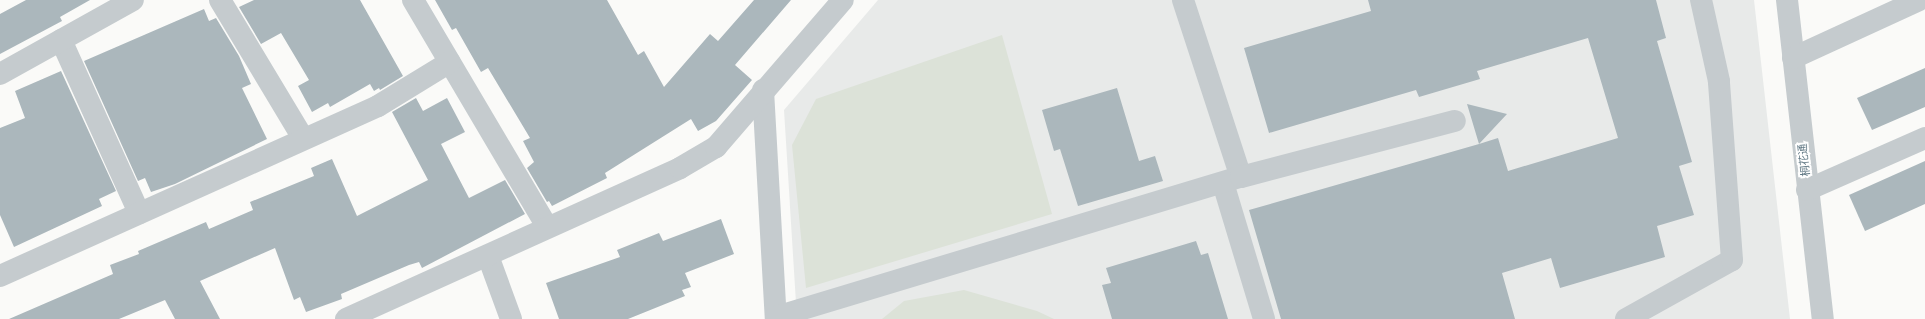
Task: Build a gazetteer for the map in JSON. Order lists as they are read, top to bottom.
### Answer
{
  "streets": {
    "street": ["桐花通"]
  }
}
